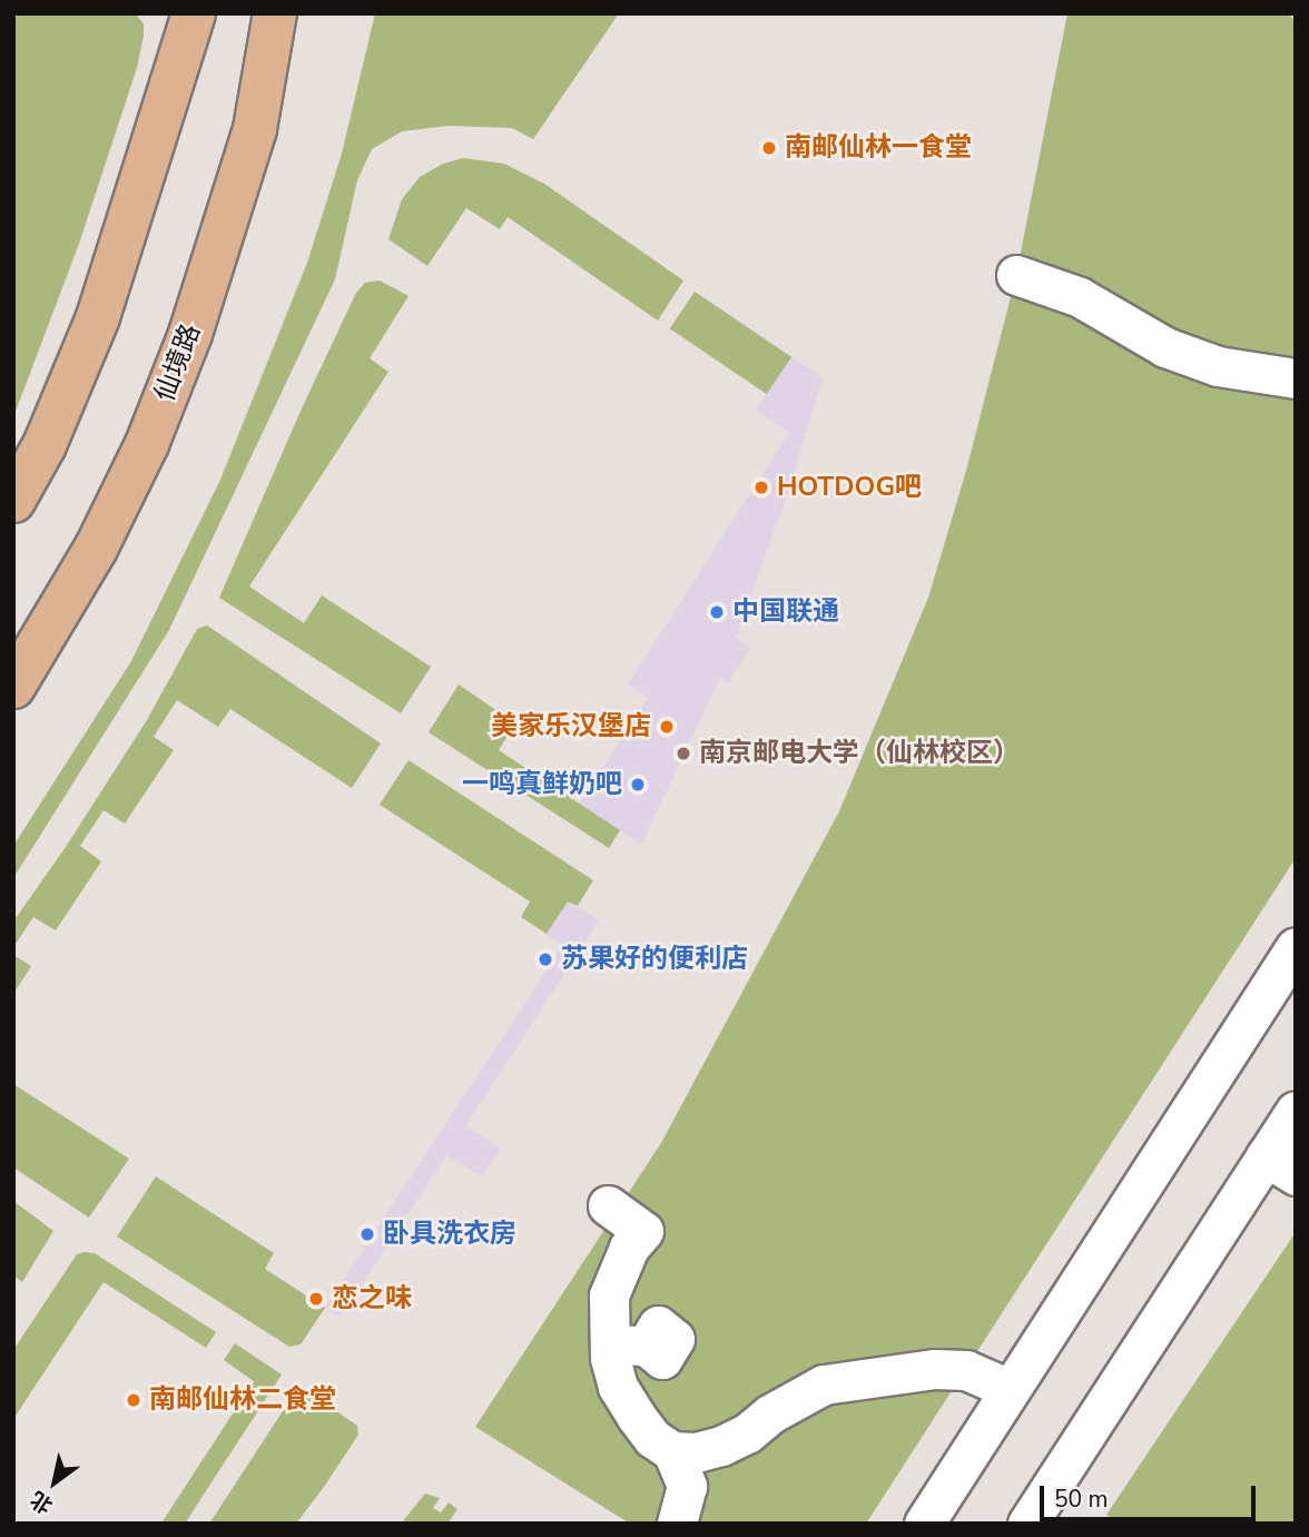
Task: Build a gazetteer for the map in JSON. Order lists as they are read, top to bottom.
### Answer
{
  "streets": {
    "main road": ["仙境路"]
  },
  "places": [
    "南邮仙林一食堂",
    "HOTDOG吧",
    "中国联通",
    "美家乐汉堡店",
    "南京邮电大学（仙林校区）",
    "一鸣真鲜奶吧",
    "苏果好的便利店",
    "卧具洗衣房",
    "恋之味",
    "南邮仙林二食堂"
  ],
  "scale_bar": "50 m",
  "north": "bottom left"
}
